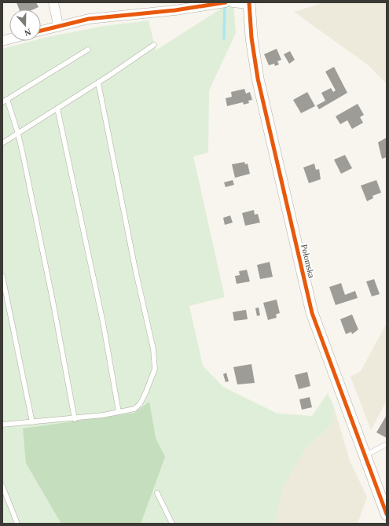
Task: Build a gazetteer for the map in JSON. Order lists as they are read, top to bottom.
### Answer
{
  "streets": {
    "street": ["Połomska"]
  },
  "north": "bottom"
}
